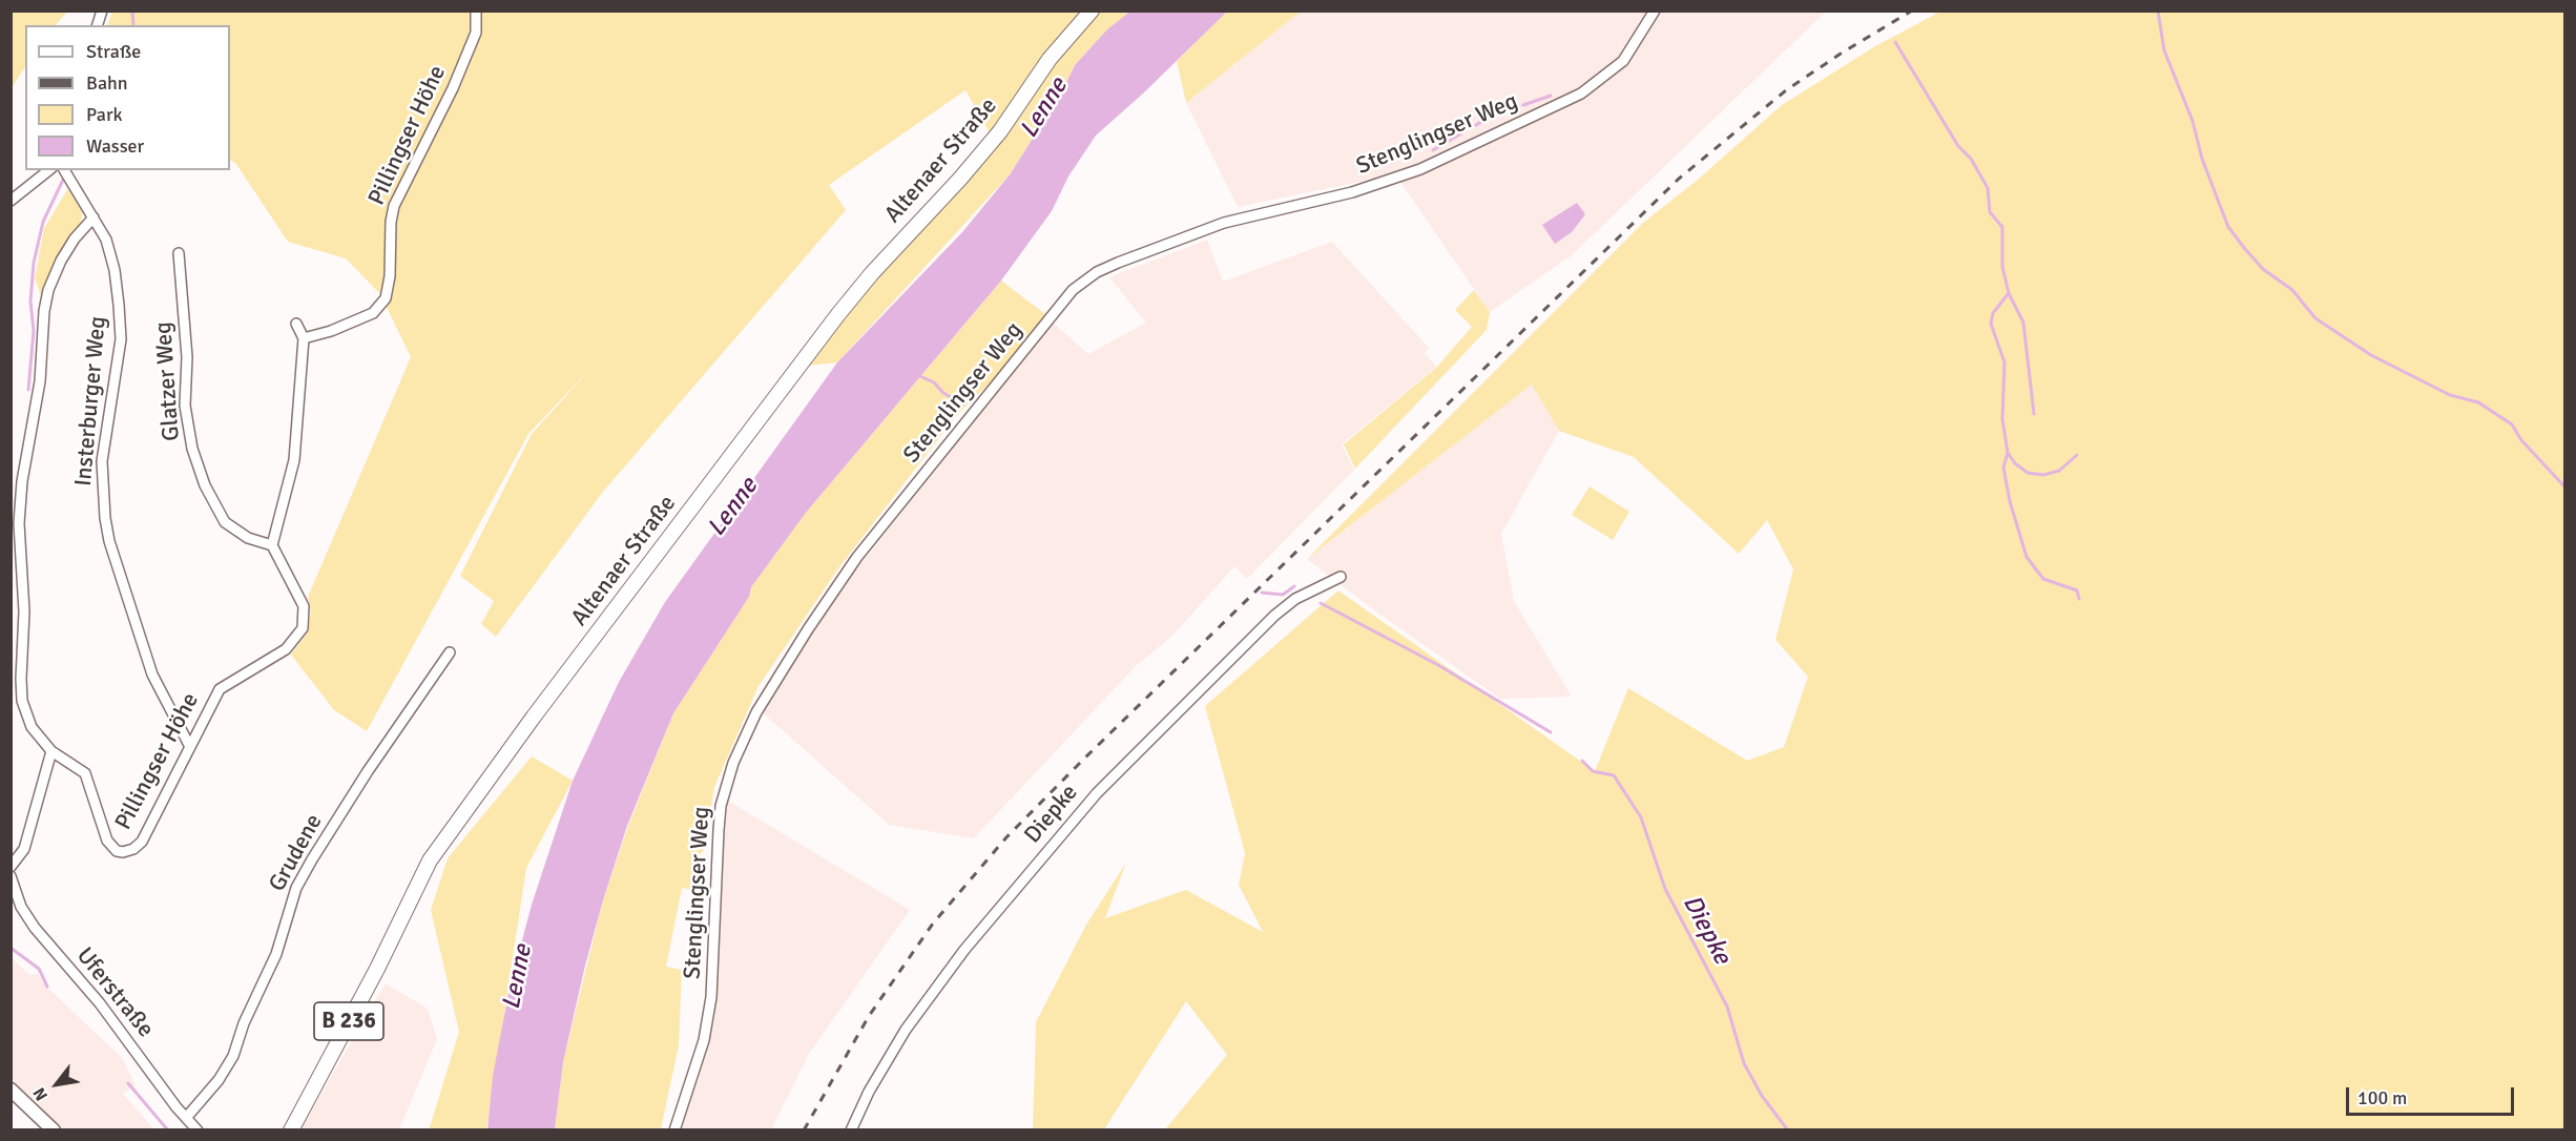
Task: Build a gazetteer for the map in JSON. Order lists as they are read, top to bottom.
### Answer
{
  "streets": {
    "main road": ["Altenaer Straße", "B 236"],
    "street": [
      "Stenglingser Weg",
      "Pillingser Höhe",
      "Glatzer Weg",
      "Insterburger Weg",
      "Diepke",
      "Grudene",
      "Uferstraße"
    ]
  },
  "crossings": [
    ["Pillingser Höhe", "Glatzer Weg"],
    ["Pillingser Höhe", "Insterburger Weg"],
    ["Grudene", "Uferstraße"]
  ],
  "water": ["Lenne", "Diepke"],
  "legend": [
    "Straße",
    "Bahn",
    "Park",
    "Wasser"
  ],
  "scale_bar": "100 m",
  "north": "bottom left"
}
